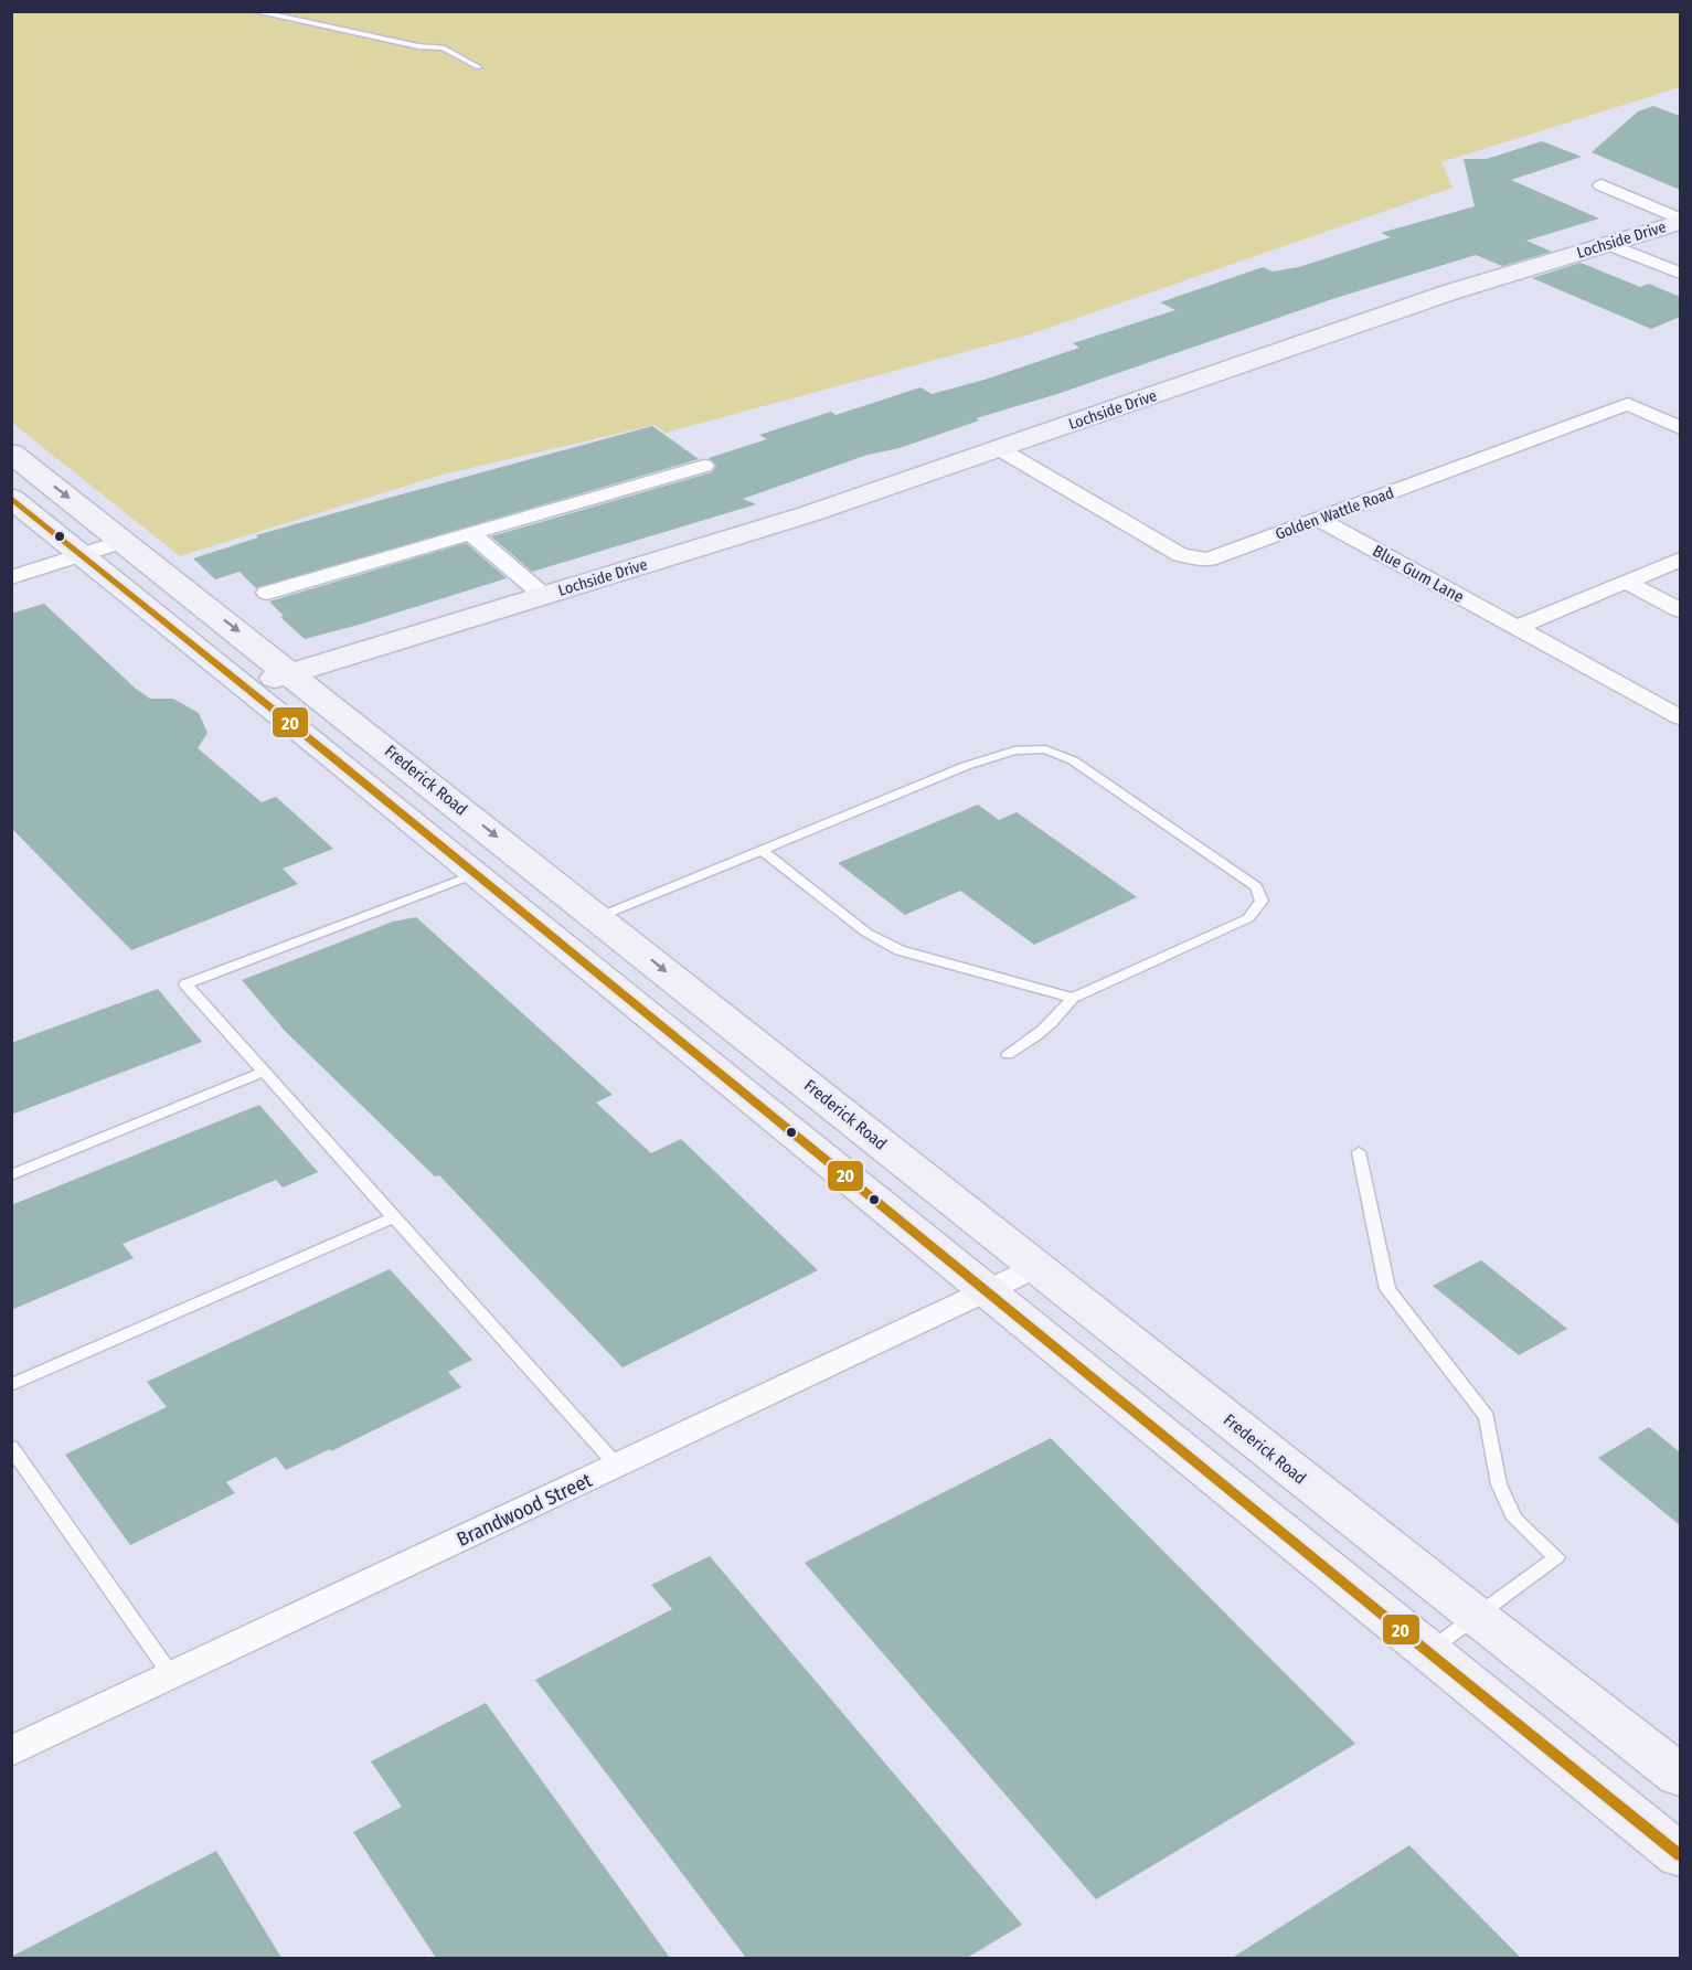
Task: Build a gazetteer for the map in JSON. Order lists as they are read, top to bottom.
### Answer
{
  "streets": {
    "main road": ["Lochside Drive", "Frederick Road"],
    "street": ["Golden Wattle Road", "Blue Gum Lane", "Brandwood Street"]
  },
  "crossings": [
    ["Lochside Drive", "Golden Wattle Road"],
    ["Lochside Drive", "Frederick Road"],
    ["Golden Wattle Road", "Blue Gum Lane"],
    ["Frederick Road", "Brandwood Street"]
  ],
  "lines": ["transit line 20"]
}
